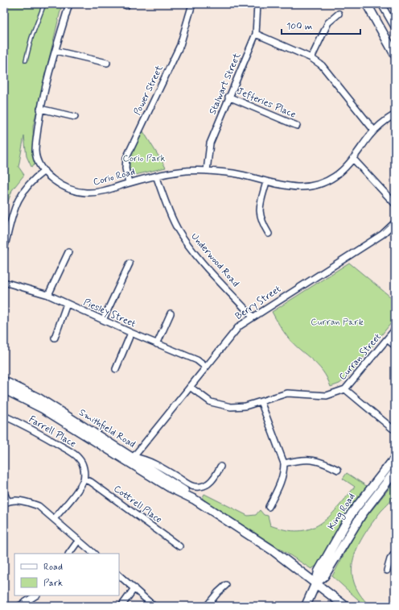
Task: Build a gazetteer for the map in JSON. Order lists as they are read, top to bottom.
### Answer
{
  "streets": {
    "main road": ["Smithfield Road", "King Road"],
    "street": [
      "Stalwart Street",
      "Power Street",
      "Jefferies Place",
      "Corio Road",
      "Underwood Road",
      "Berry Street",
      "Piesley Street",
      "Curran Street",
      "Farrell Place",
      "Cottrell Place"
    ]
  },
  "crossings": [
    ["Stalwart Street", "Jefferies Place"],
    ["Stalwart Street", "Corio Road"],
    ["Power Street", "Corio Road"],
    ["Corio Road", "Underwood Road"],
    ["Underwood Road", "Berry Street"],
    ["Berry Street", "Piesley Street"],
    ["Berry Street", "Curran Street"],
    ["Berry Street", "Smithfield Road"],
    ["Smithfield Road", "King Road"],
    ["Farrell Place", "Cottrell Place"]
  ],
  "parks": ["Corio Park", "Curran Park"],
  "legend": ["Road", "Park"],
  "scale_bar": "100 m"
}
